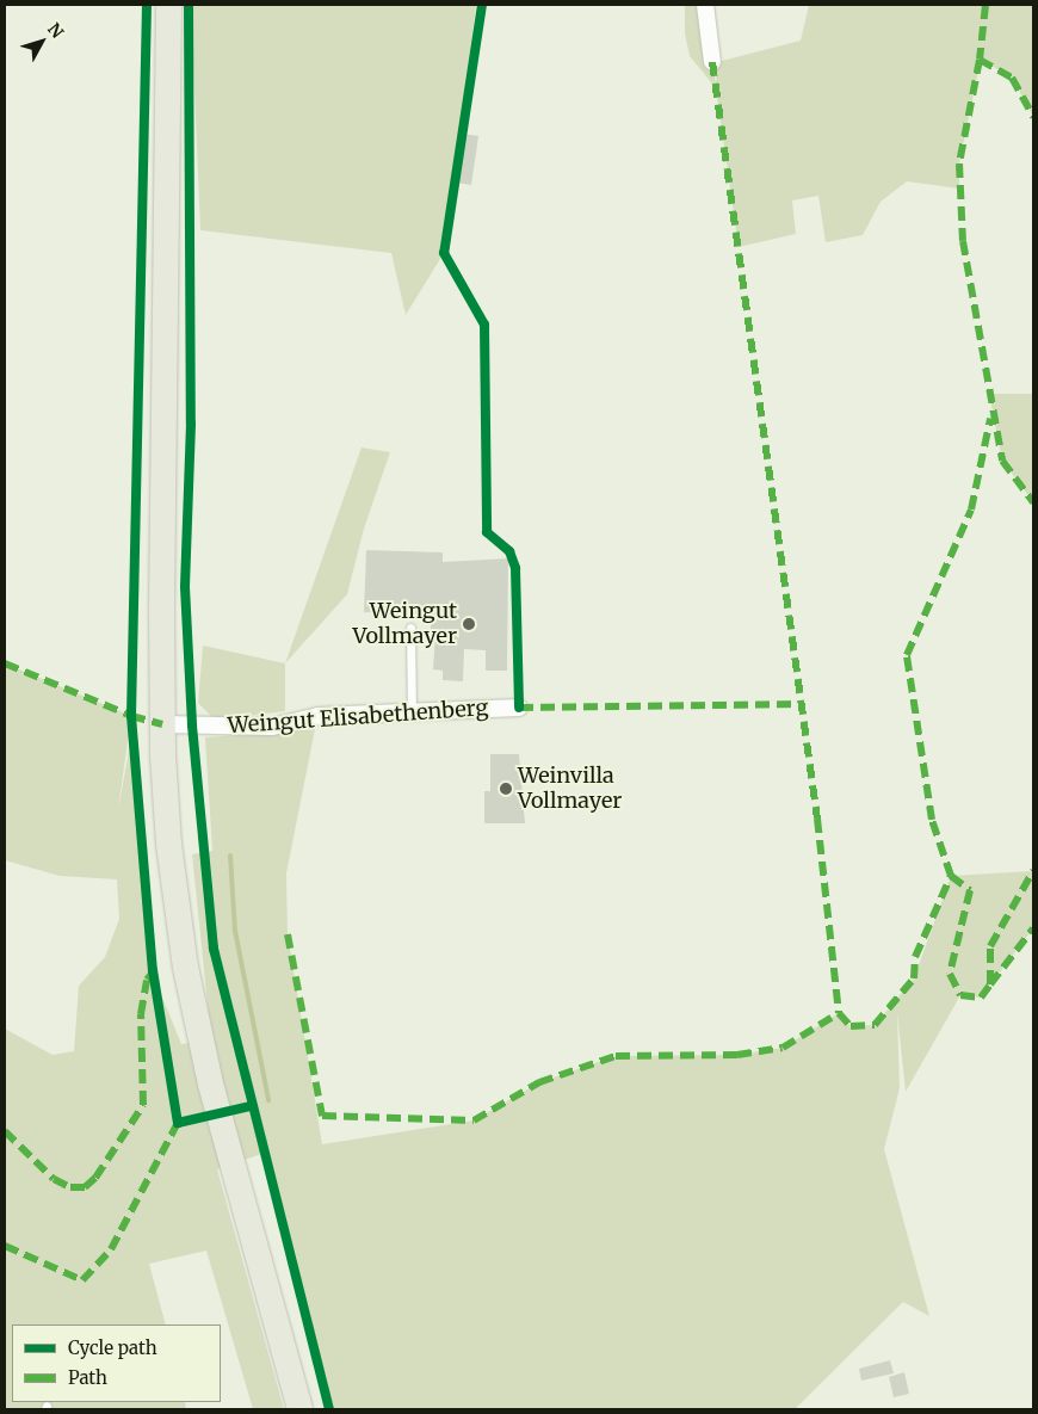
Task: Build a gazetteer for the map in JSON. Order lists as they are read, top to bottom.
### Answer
{
  "streets": {
    "street": ["Weingut Elisabethenberg"]
  },
  "places": ["Weingut Vollmayer", "Weinvilla Vollmayer"],
  "legend": ["Cycle path", "Path"],
  "north": "top right"
}
